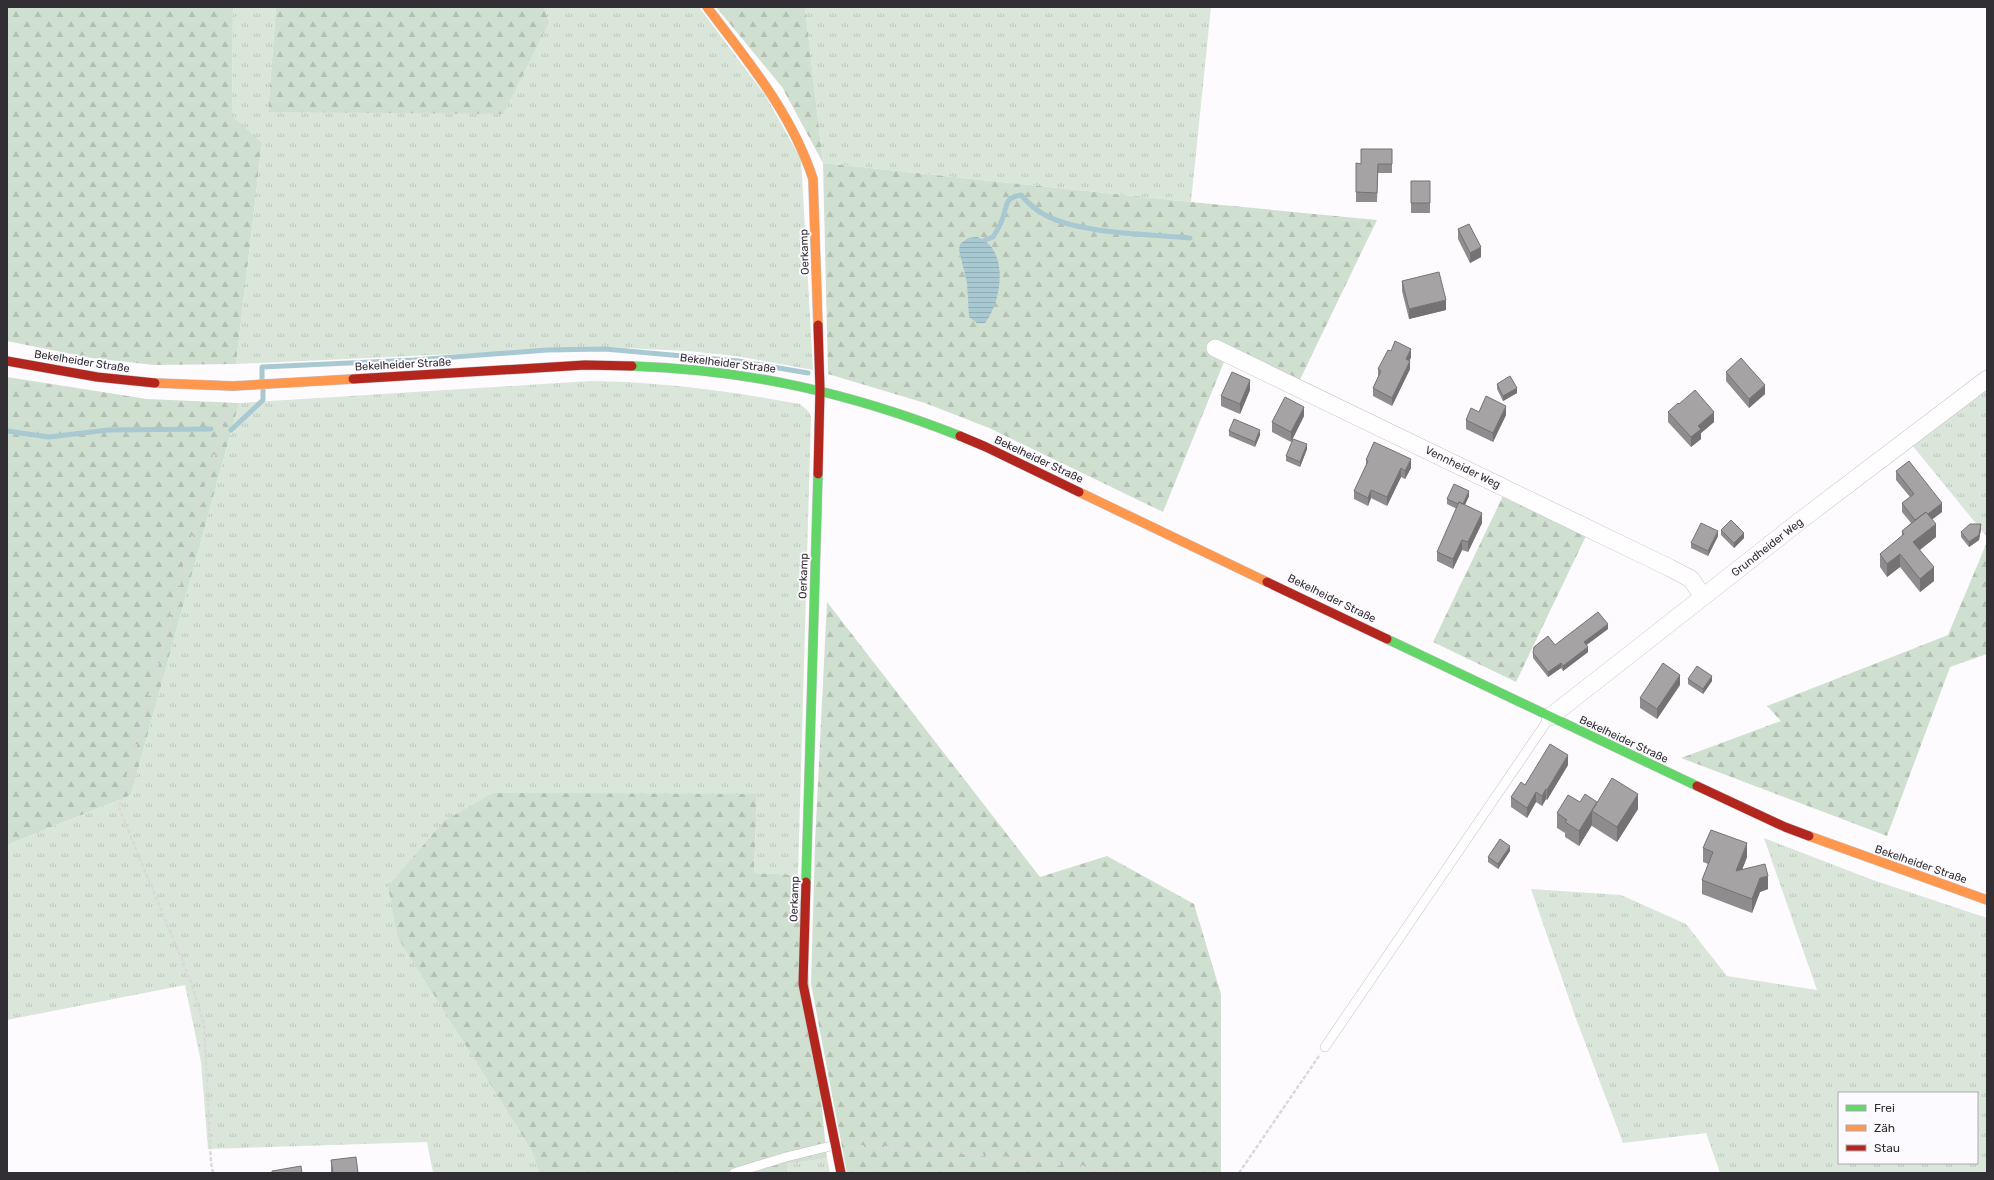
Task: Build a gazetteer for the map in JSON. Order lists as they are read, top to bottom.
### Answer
{
  "streets": {
    "street": [
      "Oerkamp",
      "Bekelheider Straße",
      "Vennheider Weg",
      "Grundheider Weg"
    ]
  },
  "crossings": [
    ["Oerkamp", "Bekelheider Straße"],
    ["Bekelheider Straße", "Grundheider Weg"],
    ["Vennheider Weg", "Grundheider Weg"]
  ],
  "legend": ["Frei", "Zäh", "Stau"]
}
